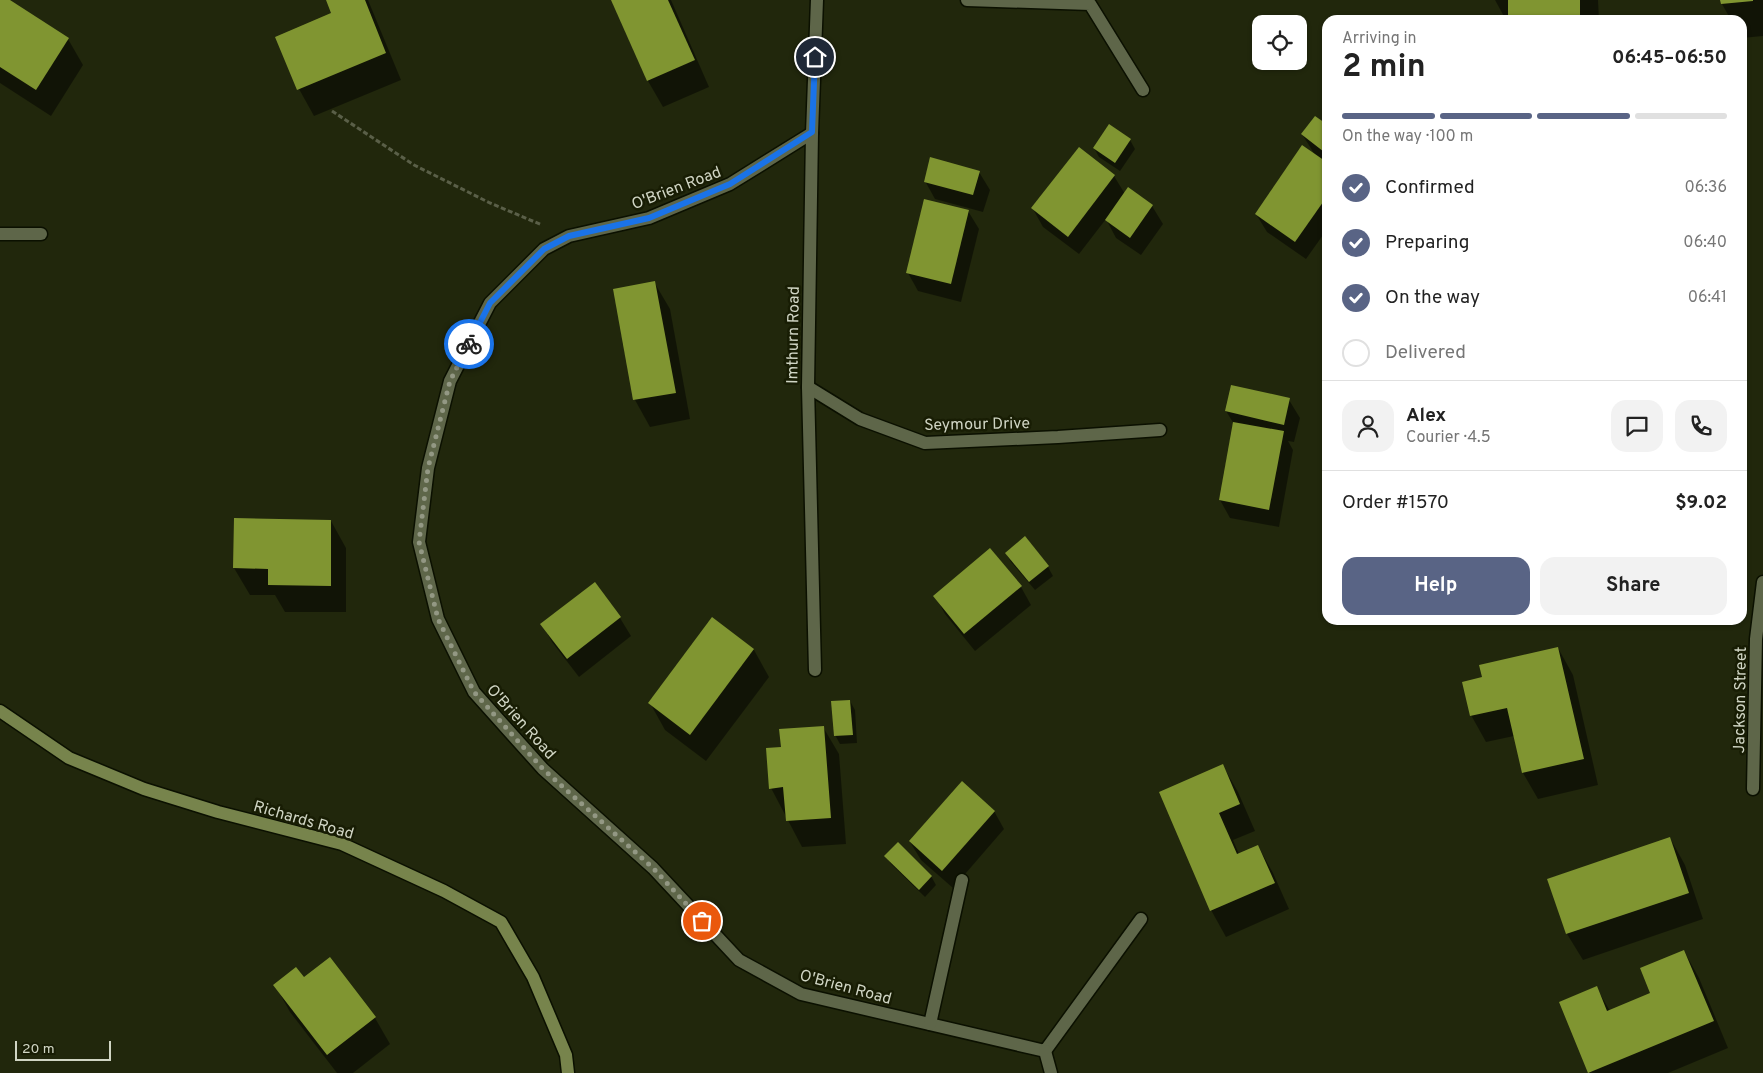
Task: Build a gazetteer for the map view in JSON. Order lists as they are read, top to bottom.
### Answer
{
  "streets": {
    "street": [
      "O'Brien Road",
      "Imthurn Road",
      "Seymour Drive",
      "Jackson Street",
      "Richards Road"
    ]
  },
  "crossings": [
    ["O'Brien Road", "Imthurn Road"],
    ["Imthurn Road", "Seymour Drive"]
  ],
  "scale_bar": "20 m",
  "page": {
    "heading": ["2 min", "Arriving in", "06:45–06:50"],
    "panel": [
      "Alex",
      "Courier · 4.5",
      "Order #1570",
      "$9.02"
    ],
    "bar": "On the way · 100 m",
    "list": [
      ["Confirmed", "06:36"],
      ["Preparing", "06:40"],
      ["On the way", "06:41"],
      "Delivered"
    ],
    "buttons": ["Help", "Share"],
    "scale": "20 m"
  }
}
